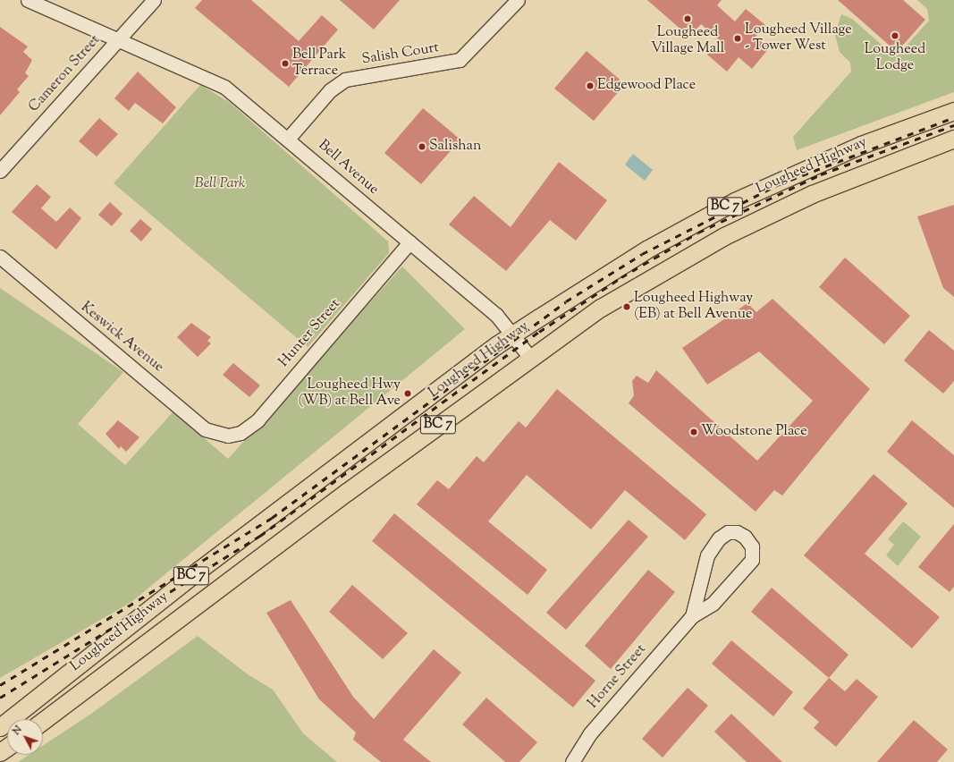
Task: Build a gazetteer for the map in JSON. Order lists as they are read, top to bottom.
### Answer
{
  "streets": {
    "main road": ["Lougheed Highway", "BC 7"],
    "street": [
      "Salish Court",
      "Cameron Street",
      "Bell Avenue",
      "Hunter Street",
      "Keswick Avenue",
      "Horne Street"
    ]
  },
  "crossings": [
    ["Salish Court", "Bell Avenue"],
    ["Cameron Street", "Bell Avenue"],
    ["Lougheed Highway", "Bell Avenue"],
    ["Bell Avenue", "Hunter Street"],
    ["Hunter Street", "Keswick Avenue"]
  ],
  "parks": ["Bell Park"],
  "places": [
    "Lougheed Village Mall",
    "Lougheed Lodge",
    "Lougheed Village - Tower West",
    "Bell Park Terrace",
    "Edgewood Place",
    "Salishan",
    "Lougheed Highway (EB) at Bell Avenue",
    "Lougheed Hwy (WB) at Bell Ave",
    "Woodstone Place"
  ],
  "north": "top left"
}
